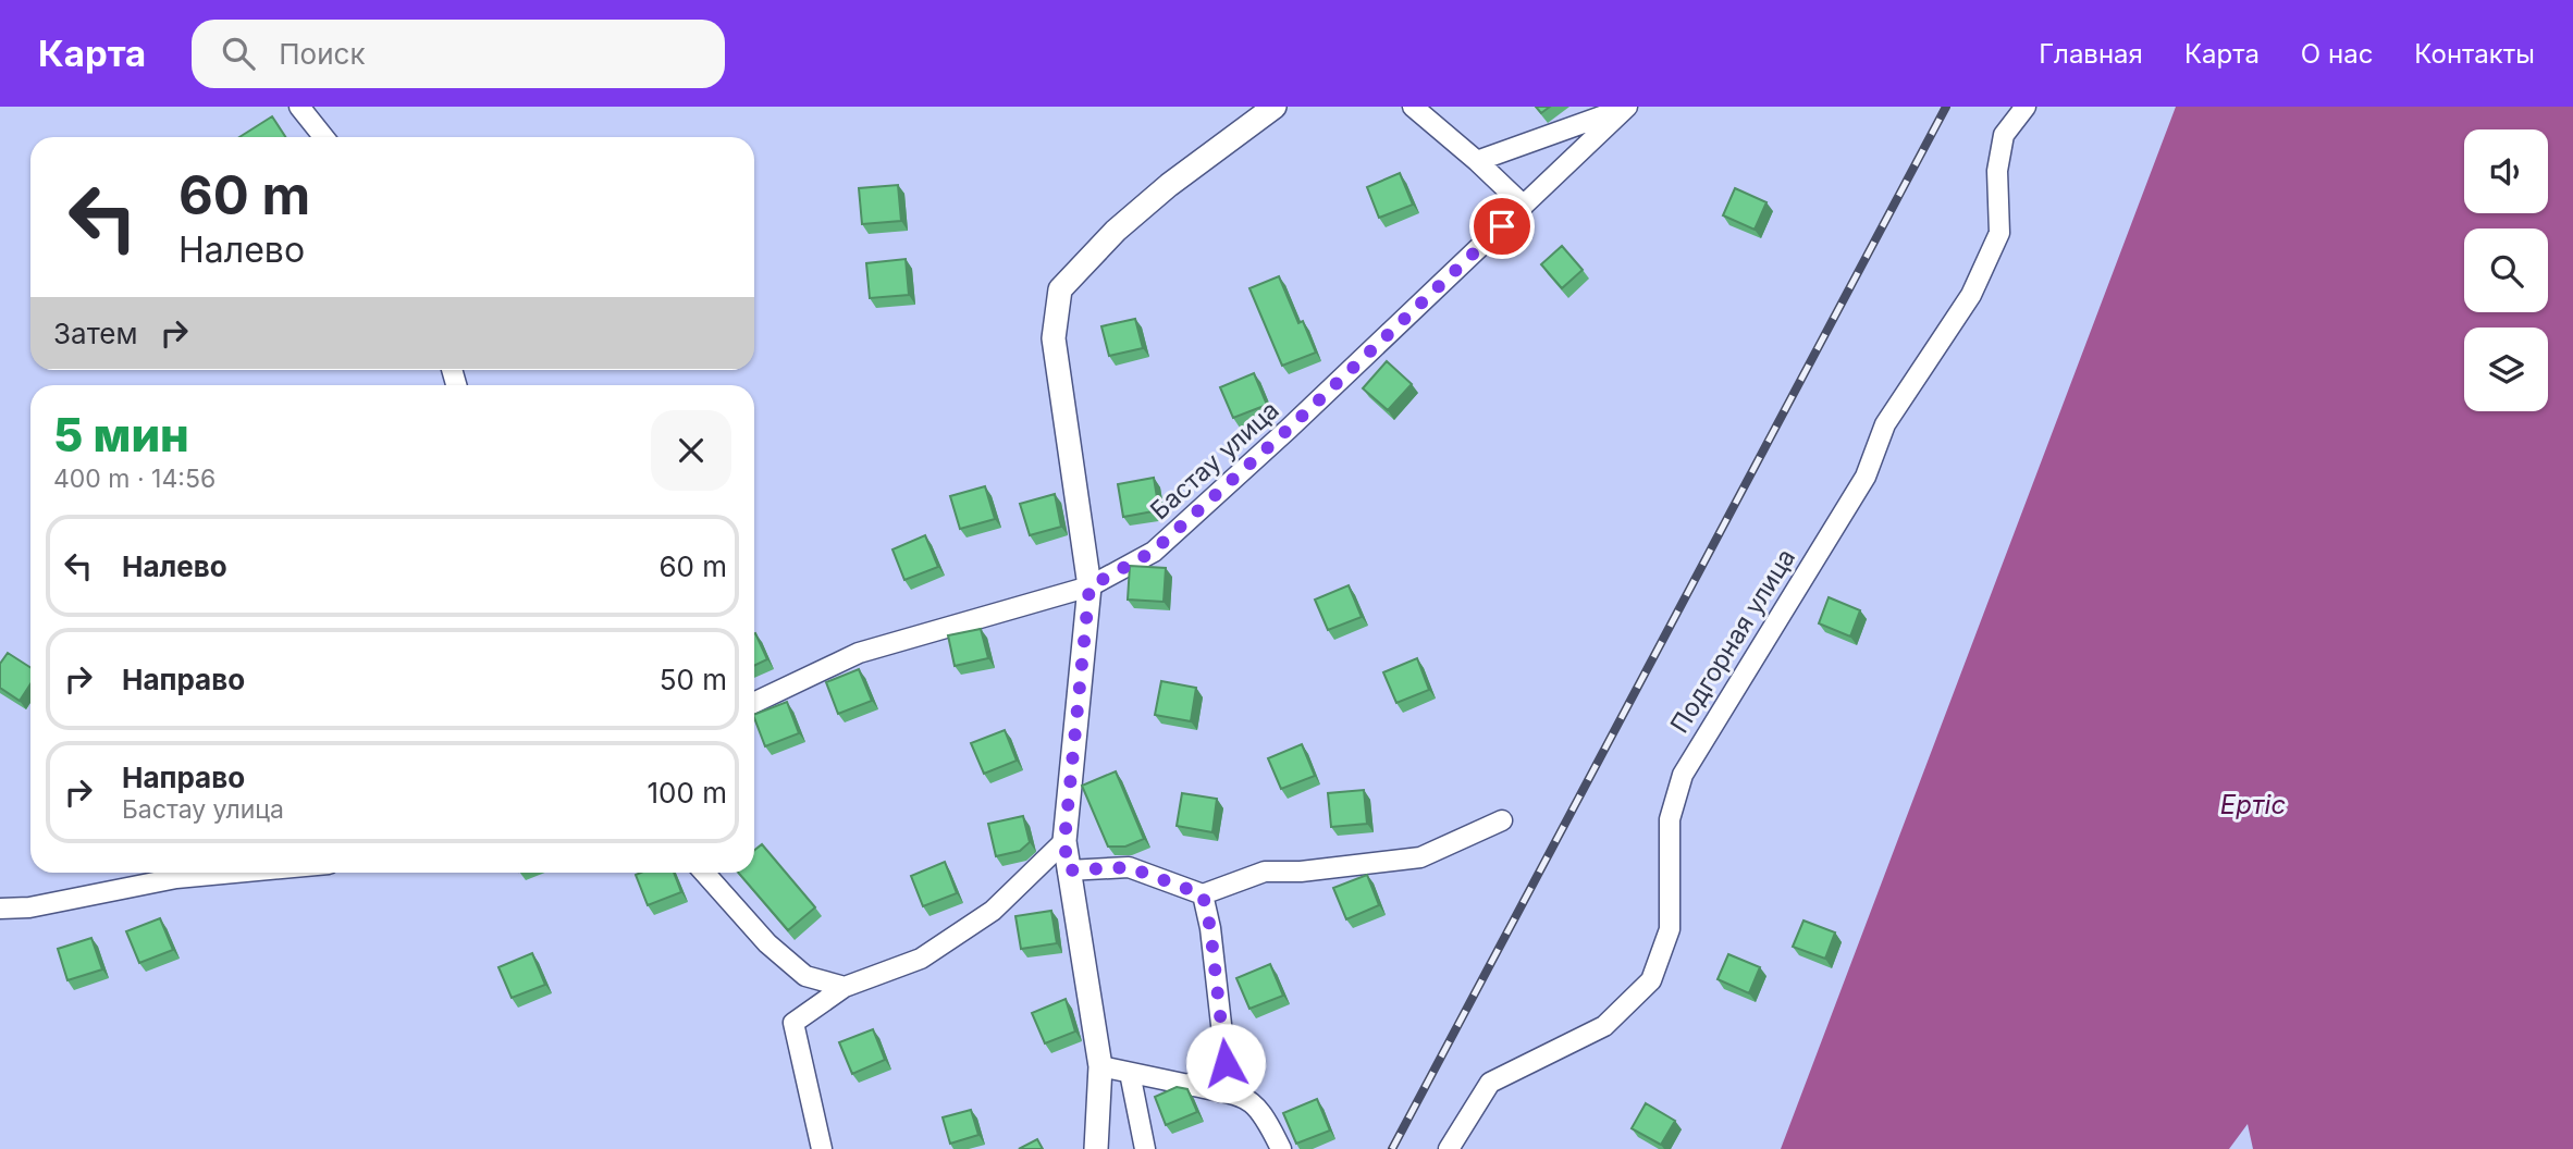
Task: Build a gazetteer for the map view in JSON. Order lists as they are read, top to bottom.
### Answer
{
  "streets": {
    "street": ["Бастау улица", "Подгорная улица"]
  },
  "water": ["Ертіс"],
  "page": {
    "header": "Карта",
    "search": "Поиск",
    "nav": [
      "Главная",
      "Карта",
      "О нас",
      "Контакты"
    ],
    "turn": ["60 m", "Налево"],
    "then": "Затем",
    "heading": ["5 мин", "400 m · 14:56"],
    "list": [
      {
        "name": "Налево",
        "value": "60 m"
      },
      {
        "name": "Направо",
        "value": "50 m"
      },
      {
        "name": "Направо",
        "note": "Бастау улица",
        "value": "100 m"
      }
    ]
  }
}
